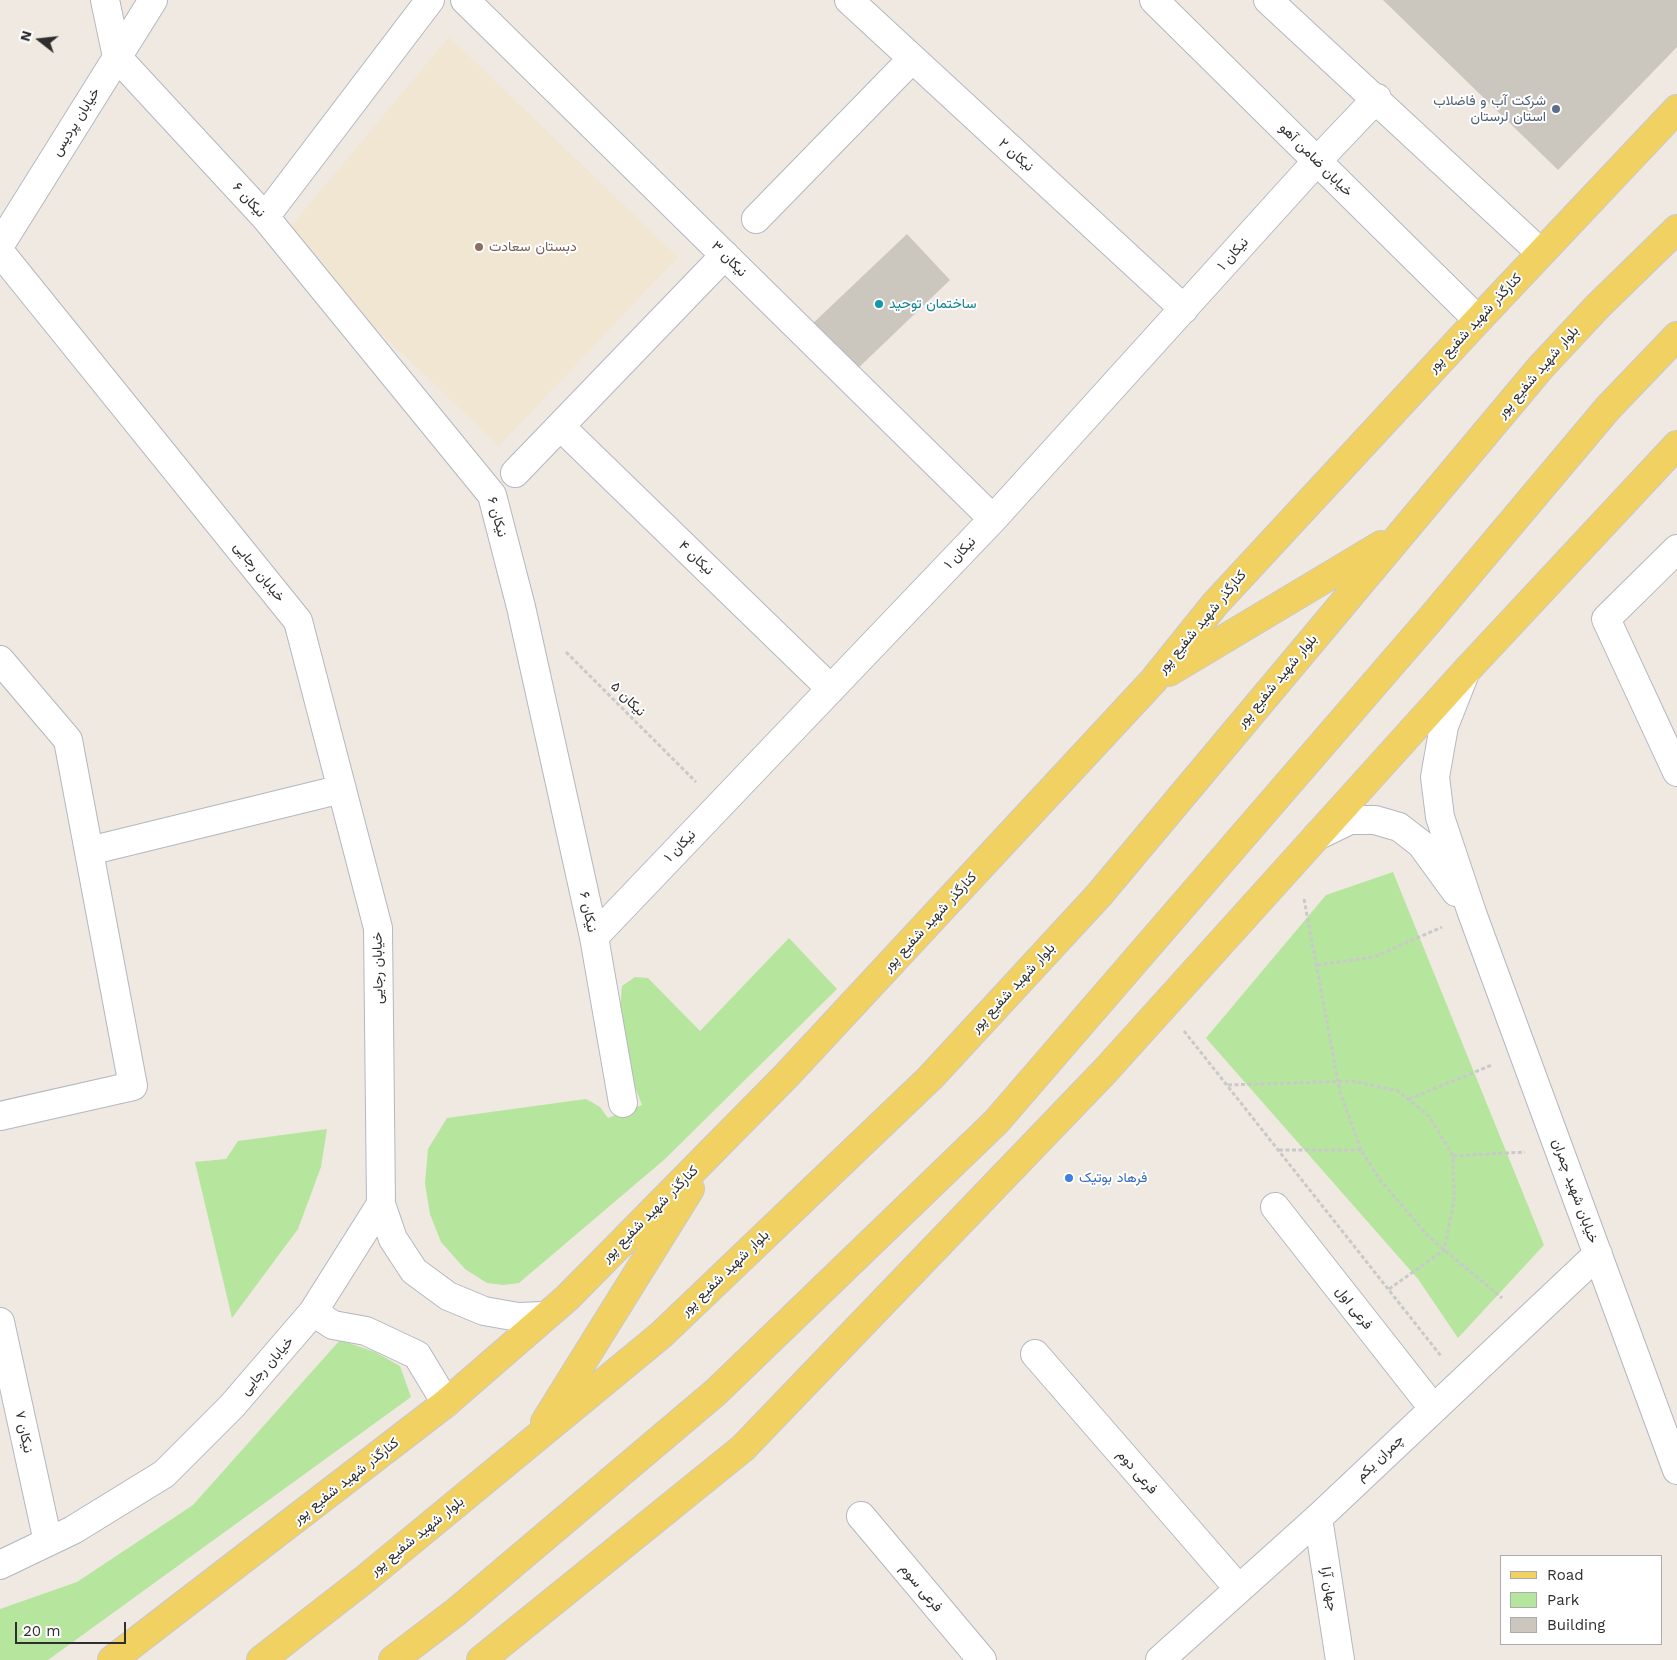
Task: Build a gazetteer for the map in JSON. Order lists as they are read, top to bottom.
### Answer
{
  "streets": {
    "main road": ["کنارگذر شهید شفیع پور", "بلوار شهید شفیع پور"],
    "street": [
      "خیابان پردیس",
      "نیکان ۲",
      "خیابان ضامن آهو",
      "نیکان ۶",
      "نیکان ۱",
      "نیکان ۳",
      "نیکان ۴",
      "خیابان رجایی",
      "خیابان شهید چمران",
      "فرعی اول",
      "نیکان ۷",
      "چمران یکم",
      "فرعی دوم",
      "فرعی سوم",
      "جهان آرا"
    ],
    "path": ["نیکان ۵"]
  },
  "crossings": [
    ["خیابان پردیس", "نیکان ۶"],
    ["نیکان ۲", "نیکان ۱"],
    ["خیابان ضامن آهو", "نیکان ۱"],
    ["خیابان ضامن آهو", "کنارگذر شهید شفیع پور"],
    ["نیکان ۶", "نیکان ۱"],
    ["نیکان ۱", "نیکان ۳"],
    ["نیکان ۱", "نیکان ۴"],
    ["نیکان ۱", "نیکان ۵"],
    ["خیابان رجایی", "نیکان ۷"],
    ["خیابان شهید چمران", "چمران یکم"],
    ["فرعی اول", "چمران یکم"],
    ["چمران یکم", "فرعی دوم"],
    ["چمران یکم", "جهان آرا"]
  ],
  "places": [
    "شرکت آب و فاضلاب استان لرستان",
    "دبستان سعادت",
    "ساختمان توحید",
    "فرهاد بوتیک"
  ],
  "legend": ["Road", "Park", "Building"],
  "scale_bar": "20 m",
  "north": "left"
}
